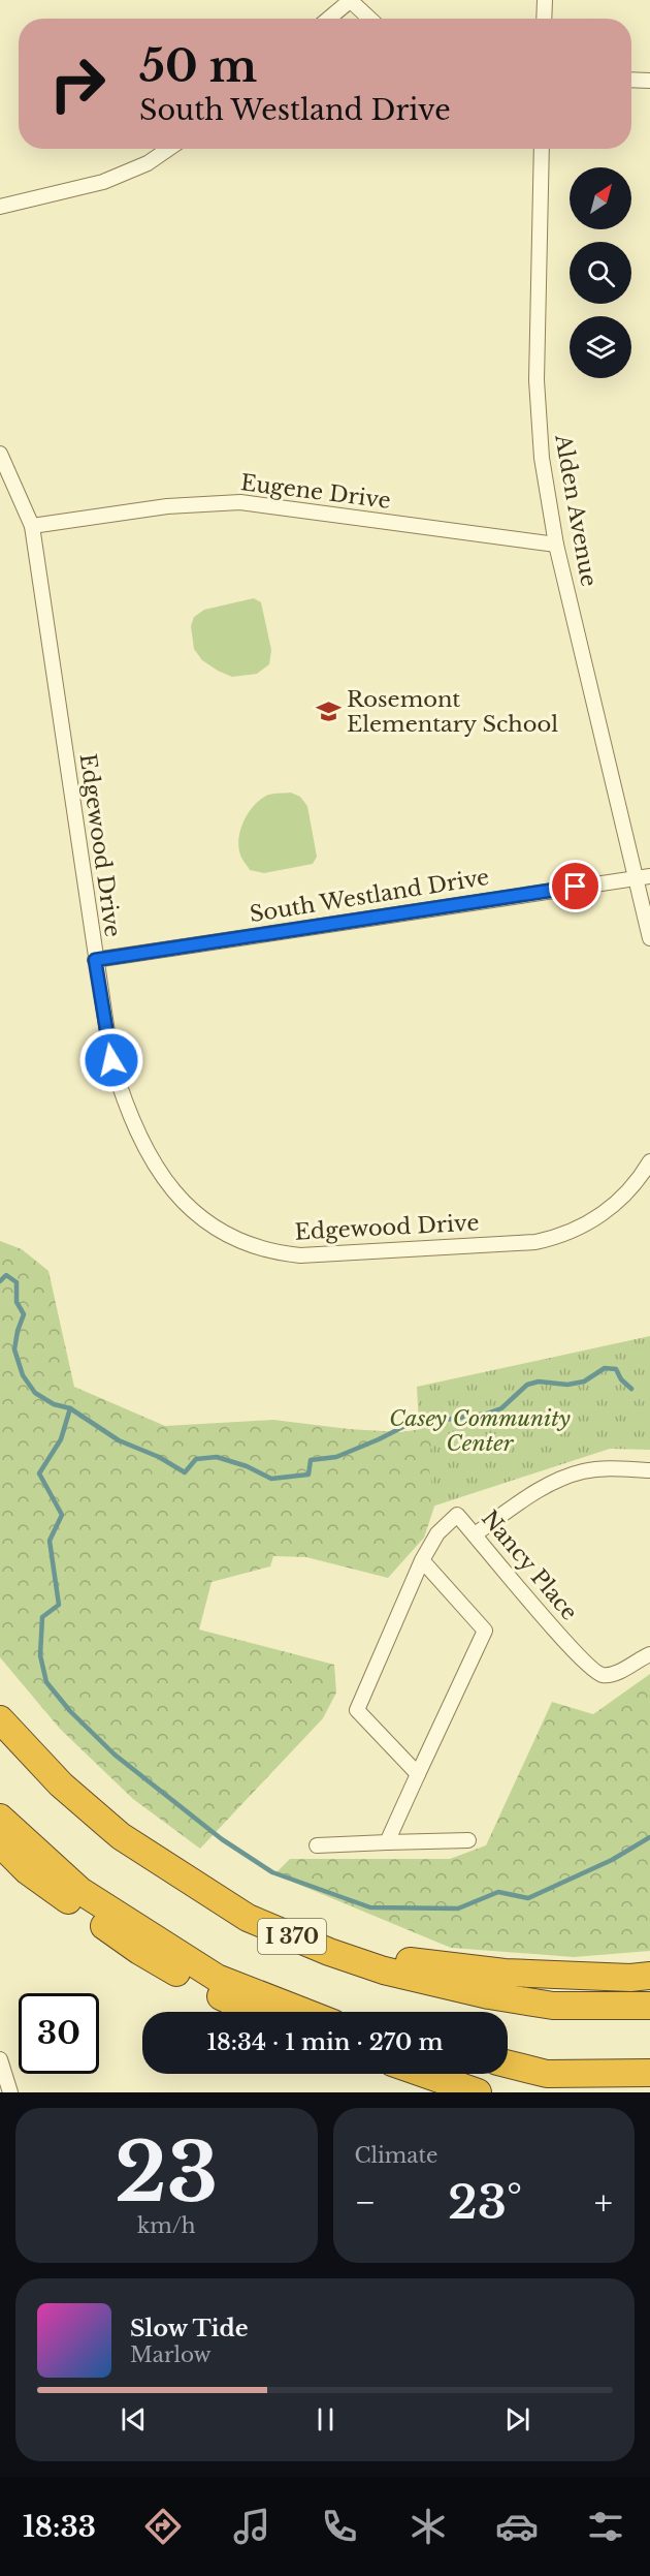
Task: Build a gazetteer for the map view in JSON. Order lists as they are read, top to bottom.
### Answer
{
  "streets": {
    "highway": ["I 370"],
    "street": [
      "Eugene Drive",
      "Alden Avenue",
      "Edgewood Drive",
      "South Westland Drive",
      "Nancy Place"
    ]
  },
  "crossings": [
    ["Eugene Drive", "Alden Avenue"],
    ["Eugene Drive", "Edgewood Drive"],
    ["Alden Avenue", "South Westland Drive"],
    ["Edgewood Drive", "South Westland Drive"]
  ],
  "parks": ["Casey Community Center"],
  "places": {
    "school or university": ["Rosemont Elementary School"]
  },
  "north": "top right",
  "page": {
    "turn": ["50 m", "South Westland Drive"],
    "limit": "30",
    "trip": "18:34 · 1 min · 270 m",
    "tile": [
      ["23", "km/h"],
      "Climate"
    ],
    "heat": ["−", "23°", "+"],
    "song": ["Slow Tide", "Marlow"],
    "tabs": "18:33"
  }
}
